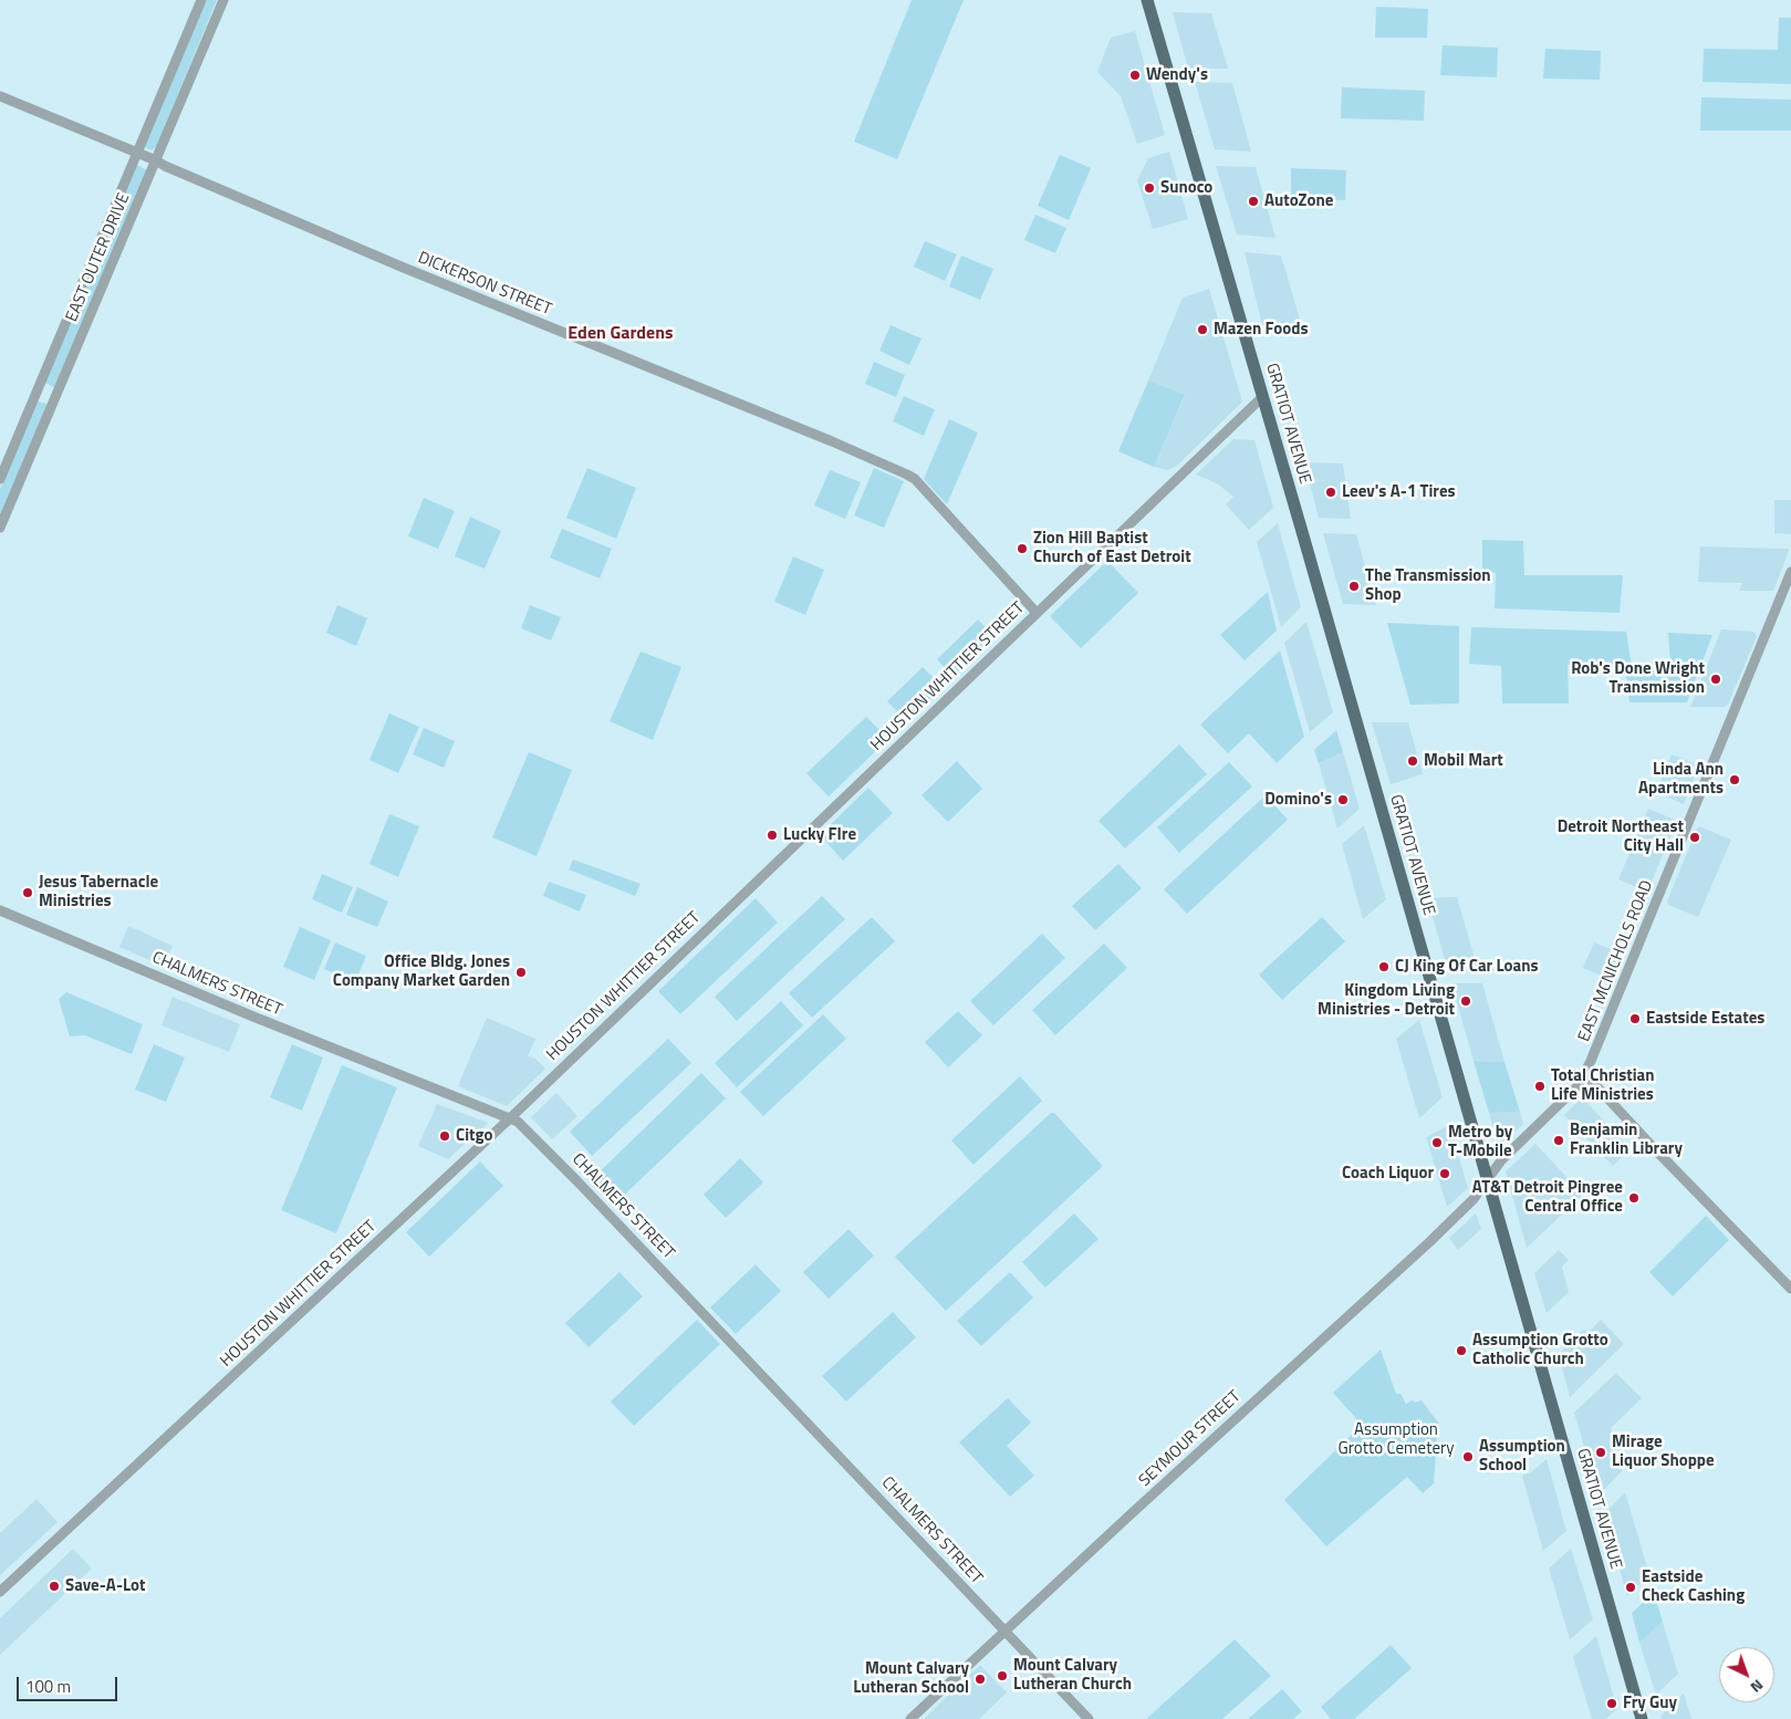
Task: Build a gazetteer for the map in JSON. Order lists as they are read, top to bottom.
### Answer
{
  "streets": {
    "main road": ["GRATIOT AVENUE"],
    "street": [
      "EAST OUTER DRIVE",
      "DICKERSON STREET",
      "HOUSTON WHITTIER STREET",
      "EAST MCNICHOLS ROAD",
      "CHALMERS STREET",
      "SEYMOUR STREET"
    ]
  },
  "crossings": [
    ["EAST OUTER DRIVE", "DICKERSON STREET"],
    ["DICKERSON STREET", "HOUSTON WHITTIER STREET"],
    ["GRATIOT AVENUE", "HOUSTON WHITTIER STREET"],
    ["GRATIOT AVENUE", "EAST MCNICHOLS ROAD"],
    ["GRATIOT AVENUE", "SEYMOUR STREET"],
    ["HOUSTON WHITTIER STREET", "CHALMERS STREET"],
    ["EAST MCNICHOLS ROAD", "SEYMOUR STREET"],
    ["CHALMERS STREET", "SEYMOUR STREET"]
  ],
  "districts": ["Eden Gardens"],
  "parks": ["Assumption Grotto Cemetery"],
  "places": [
    "Wendy's",
    "Sunoco",
    "AutoZone",
    "Mazen Foods",
    "Leev's A-1 Tires",
    "Zion Hill Baptist Church of East Detroit",
    "The Transmission Shop",
    "Rob's Done Wright Transmission",
    "Mobil Mart",
    "Linda Ann Apartments",
    "Domino's",
    "Lucky FIre",
    "Detroit Northeast City Hall",
    "Jesus Tabernacle Ministries",
    "CJ King Of Car Loans",
    "Office Bldg. Jones Company Market Garden",
    "Kingdom Living Ministries - Detroit",
    "Eastside Estates",
    "Total Christian Life Ministries",
    "Citgo",
    "Benjamin Franklin Library",
    "Metro by T-Mobile",
    "Coach Liquor",
    "AT&T Detroit Pingree Central Office",
    "Assumption Grotto Catholic Church",
    "Mirage Liquor Shoppe",
    "Assumption School",
    "Save-A-Lot",
    "Eastside Check Cashing",
    "Mount Calvary Lutheran Church",
    "Mount Calvary Lutheran School",
    "Fry Guy"
  ],
  "scale_bar": "100 m",
  "north": "bottom right"
}
